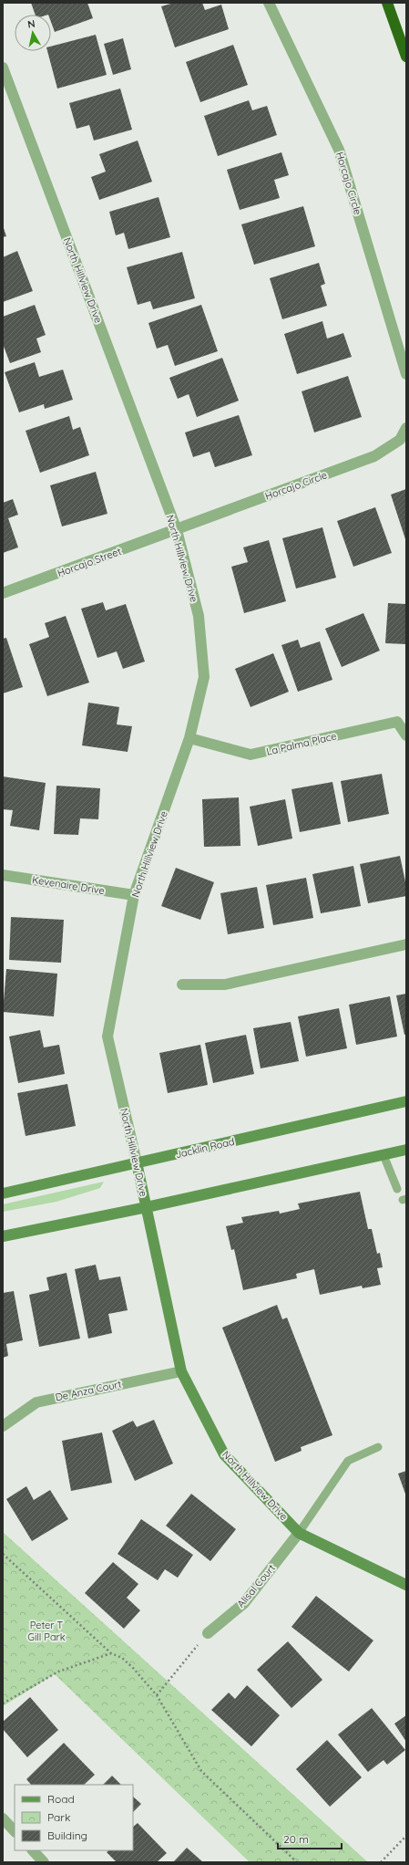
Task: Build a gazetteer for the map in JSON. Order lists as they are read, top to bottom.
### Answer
{
  "streets": {
    "main road": ["North Hillview Drive", "Jacklin Road"],
    "street": [
      "Horcajo Circle",
      "Horcajo Street",
      "La Palma Place",
      "Kevenaire Drive",
      "De Anza Court",
      "Alisal Court"
    ]
  },
  "crossings": [
    ["Horcajo Circle", "North Hillview Drive"],
    ["Horcajo Circle", "Horcajo Street"],
    ["North Hillview Drive", "Horcajo Street"],
    ["North Hillview Drive", "La Palma Place"],
    ["North Hillview Drive", "Kevenaire Drive"],
    ["North Hillview Drive", "Jacklin Road"],
    ["North Hillview Drive", "De Anza Court"],
    ["North Hillview Drive", "Alisal Court"]
  ],
  "parks": ["Peter T Gill Park"],
  "legend": ["Road", "Park", "Building"],
  "scale_bar": "20 m",
  "north": "top"
}
